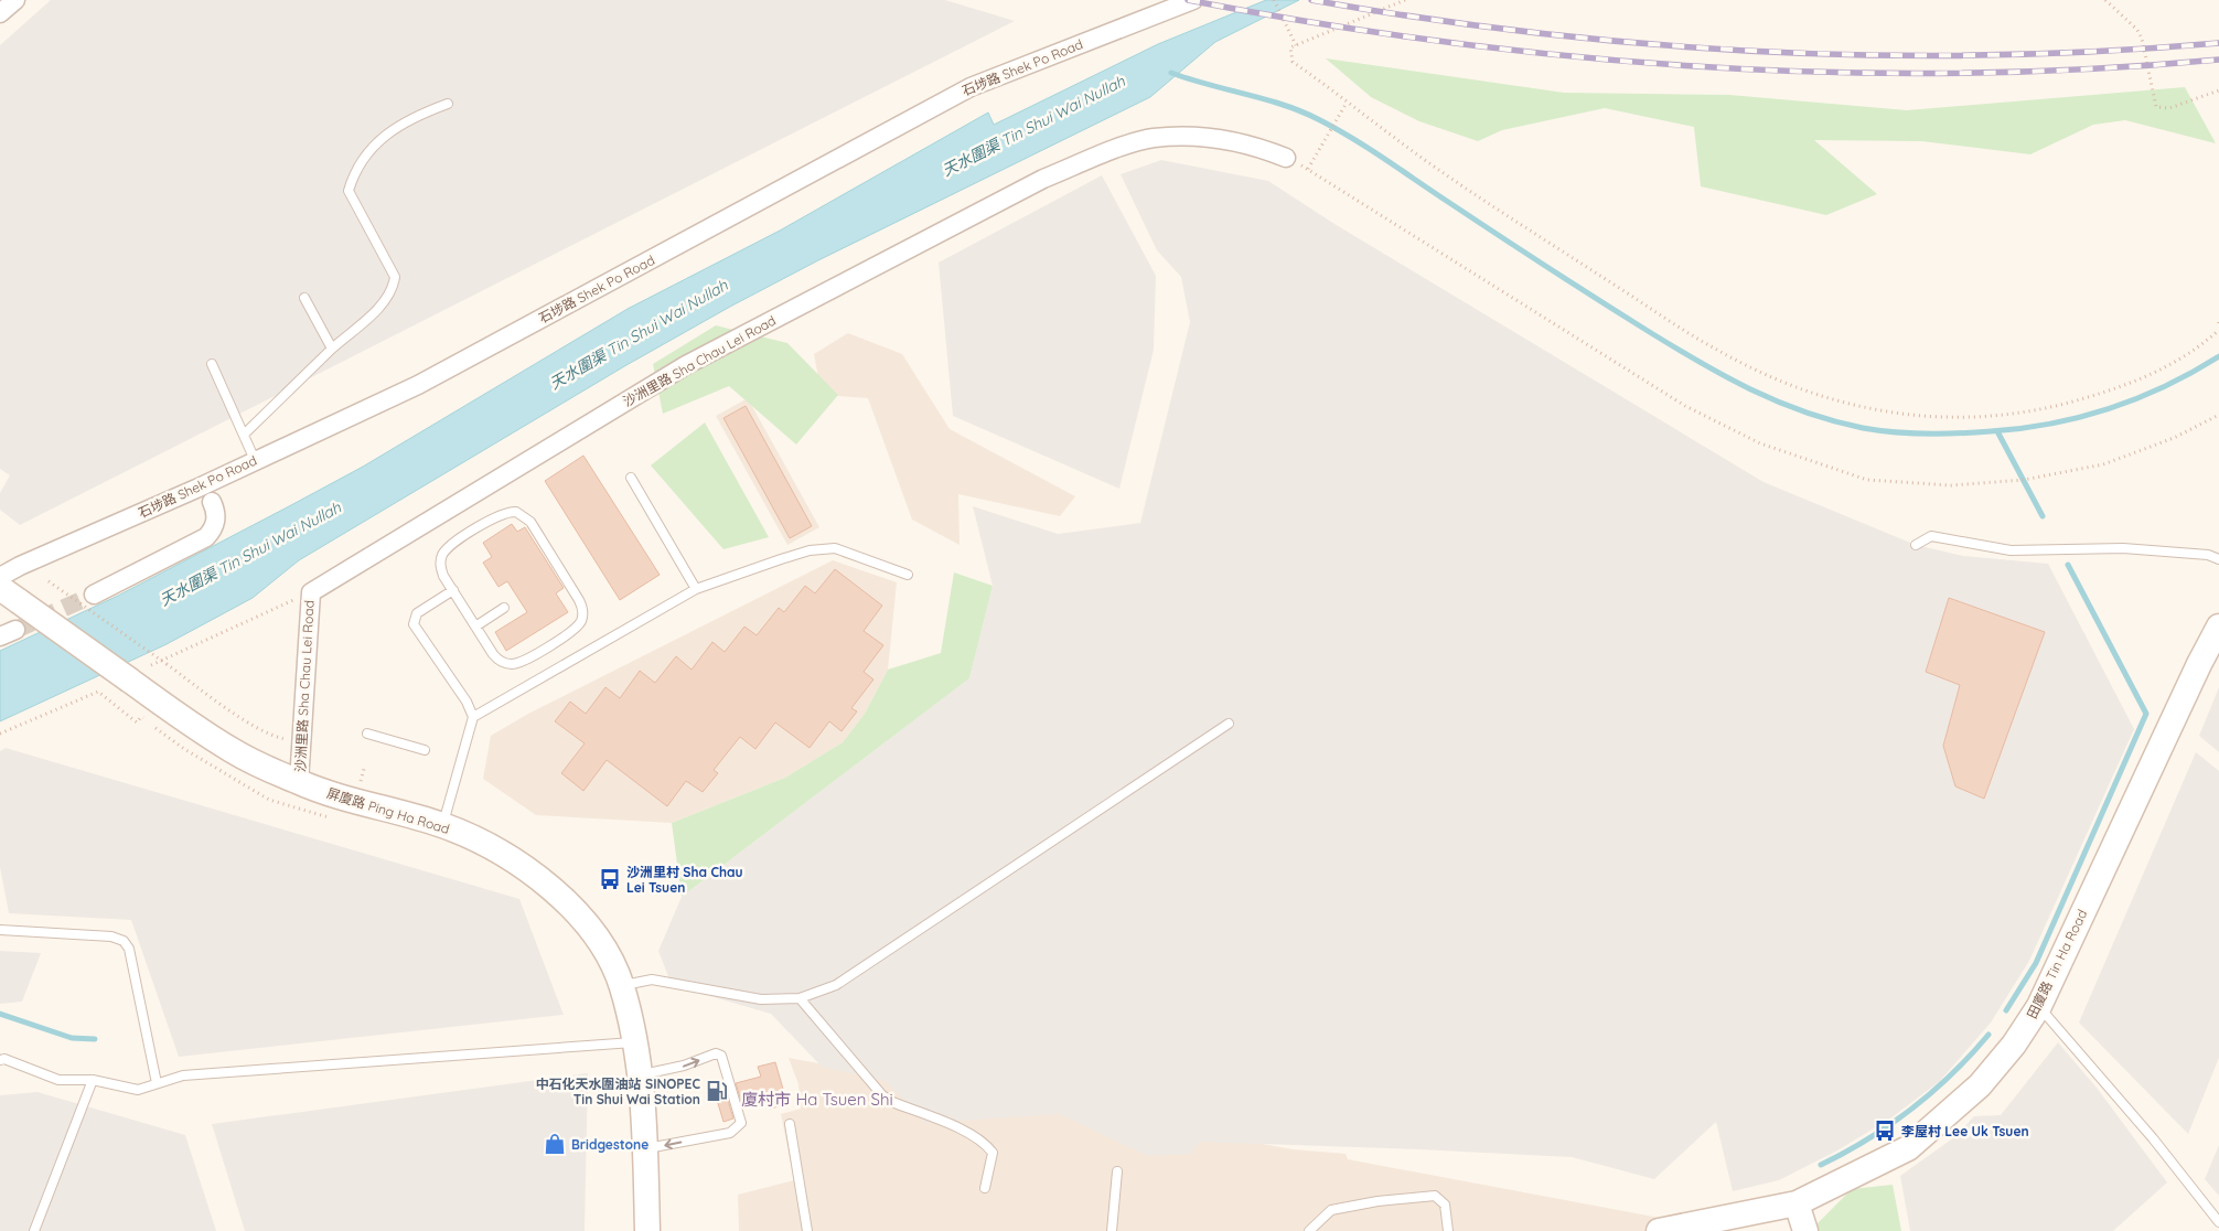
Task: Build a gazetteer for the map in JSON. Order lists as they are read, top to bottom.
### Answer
{
  "streets": {
    "street": [
      "石埗路 Shek Po Road",
      "沙洲里路 Sha Chau Lei Road",
      "屏廈路 Ping Ha Road",
      "田廈路 Tin Ha Road"
    ]
  },
  "crossings": [
    ["沙洲里路 Sha Chau Lei Road", "屏廈路 Ping Ha Road"]
  ],
  "districts": ["廈村市 Ha Tsuen Shi"],
  "water": ["天水圍渠 Tin Shui Wai Nullah"],
  "places": {
    "bus stop": ["沙洲里村 Sha Chau Lei Tsuen", "李屋村 Lee Uk Tsuen"],
    "fuel station": ["中石化天水圍油站 SINOPEC Tin Shui Wai Station"],
    "shop": ["Bridgestone"]
  }
}
